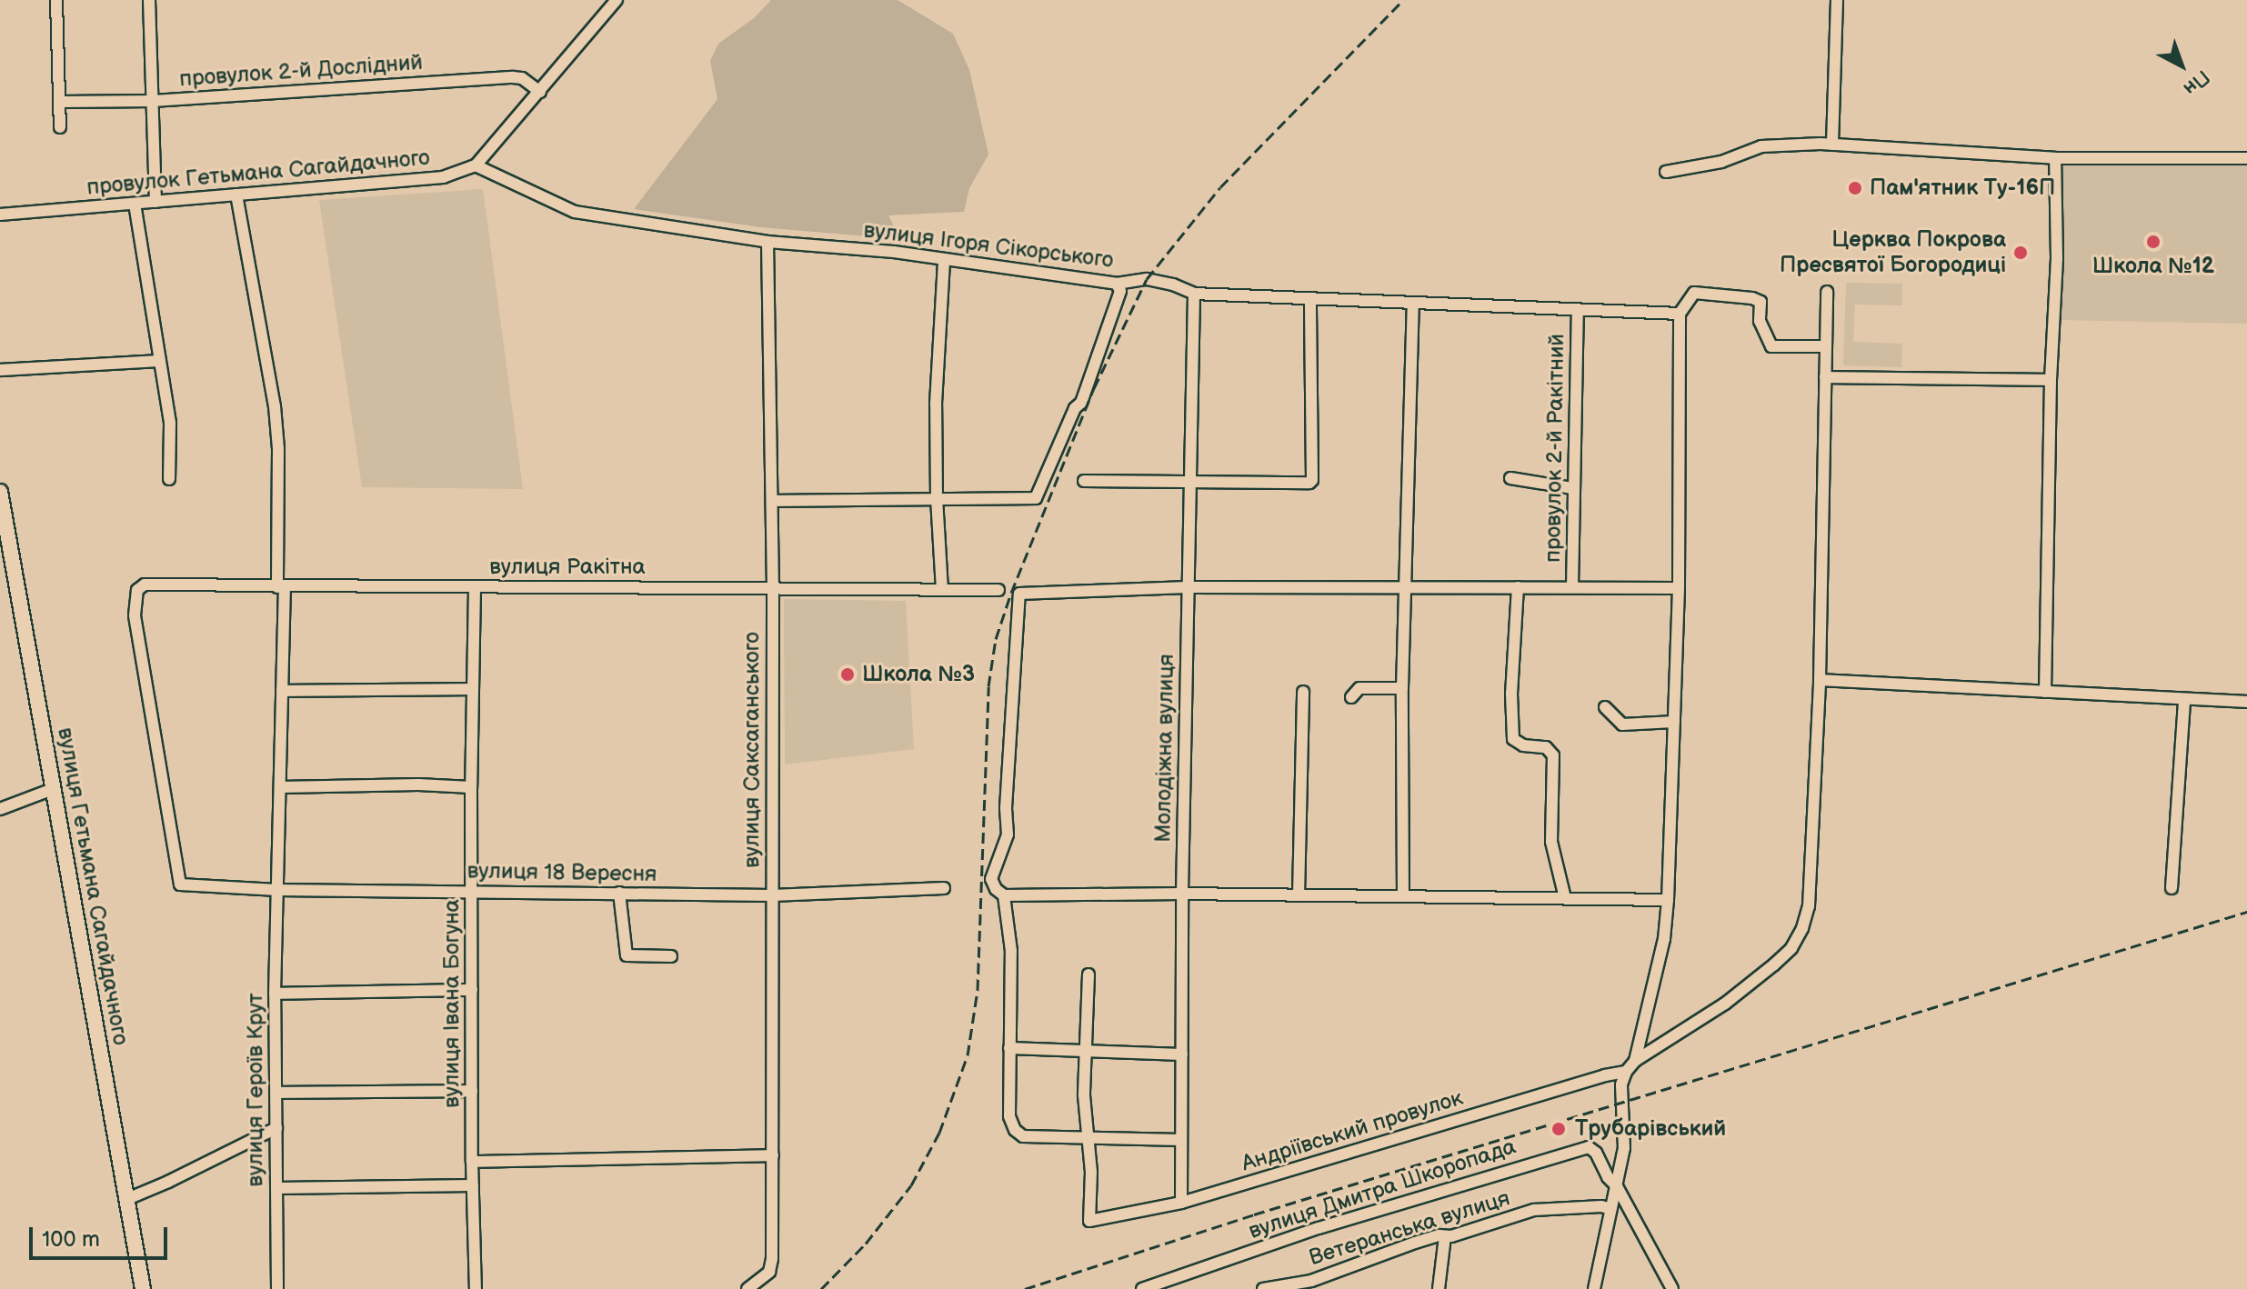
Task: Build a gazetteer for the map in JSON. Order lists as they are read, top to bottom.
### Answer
{
  "streets": {
    "main road": ["вулиця Гетьмана Сагайдачного"],
    "street": [
      "провулок 2-й Дослідний",
      "провулок Гетьмана Сагайдачного",
      "вулиця Ігоря Сікорського",
      "провулок 2-й Ракітний",
      "вулиця Ракітна",
      "Молодіжна вулиця",
      "вулиця Саксаганського",
      "вулиця 18 Вересня",
      "вулиця Івана Богуна",
      "вулиця Героїв Крут",
      "Андріївський провулок",
      "вулиця Дмитра Шкоропада",
      "Ветеранська вулиця"
    ]
  },
  "crossings": [
    ["провулок 2-й Дослідний", "провулок Гетьмана Сагайдачного"],
    ["провулок Гетьмана Сагайдачного", "вулиця Ігоря Сікорського"],
    ["провулок Гетьмана Сагайдачного", "вулиця Героїв Крут"],
    ["вулиця Ігоря Сікорського", "провулок 2-й Ракітний"],
    ["вулиця Ігоря Сікорського", "Молодіжна вулиця"],
    ["вулиця Ігоря Сікорського", "вулиця Саксаганського"],
    ["вулиця Ракітна", "вулиця Саксаганського"],
    ["вулиця Ракітна", "вулиця 18 Вересня"],
    ["вулиця Ракітна", "вулиця Івана Богуна"],
    ["вулиця Ракітна", "вулиця Героїв Крут"],
    ["Молодіжна вулиця", "Андріївський провулок"],
    ["вулиця Саксаганського", "вулиця 18 Вересня"],
    ["вулиця 18 Вересня", "вулиця Івана Богуна"],
    ["вулиця 18 Вересня", "вулиця Героїв Крут"]
  ],
  "places": [
    "Пам'ятник Ту-16П",
    "Школа №12",
    "Церква Покрова Пресвятої Богородиці",
    "Школа №3",
    "Трубарівський"
  ],
  "scale_bar": "100 m",
  "north": "bottom right"
}
